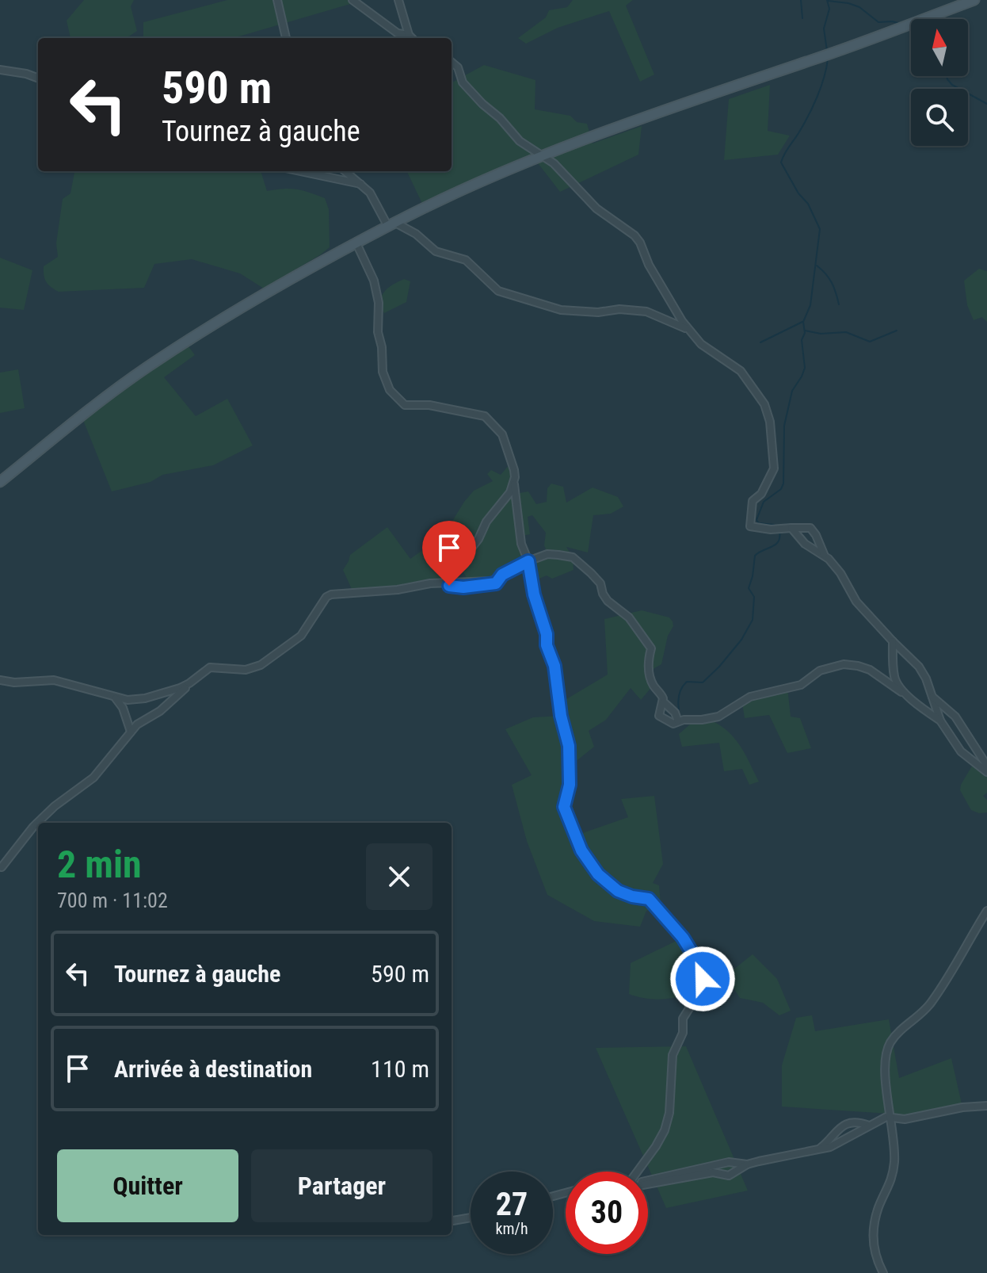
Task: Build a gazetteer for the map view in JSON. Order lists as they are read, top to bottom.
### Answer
{
  "north": "top",
  "page": {
    "turn": ["590 m", "Tournez à gauche"],
    "heading": ["2 min", "700 m · 11:02"],
    "list": [
      {
        "name": "Tournez à gauche",
        "value": "590 m"
      },
      {
        "name": "Arrivée à destination",
        "value": "110 m"
      }
    ],
    "buttons": ["Quitter", "Partager"],
    "speed": "27 km/h",
    "limit": "30"
  }
}
